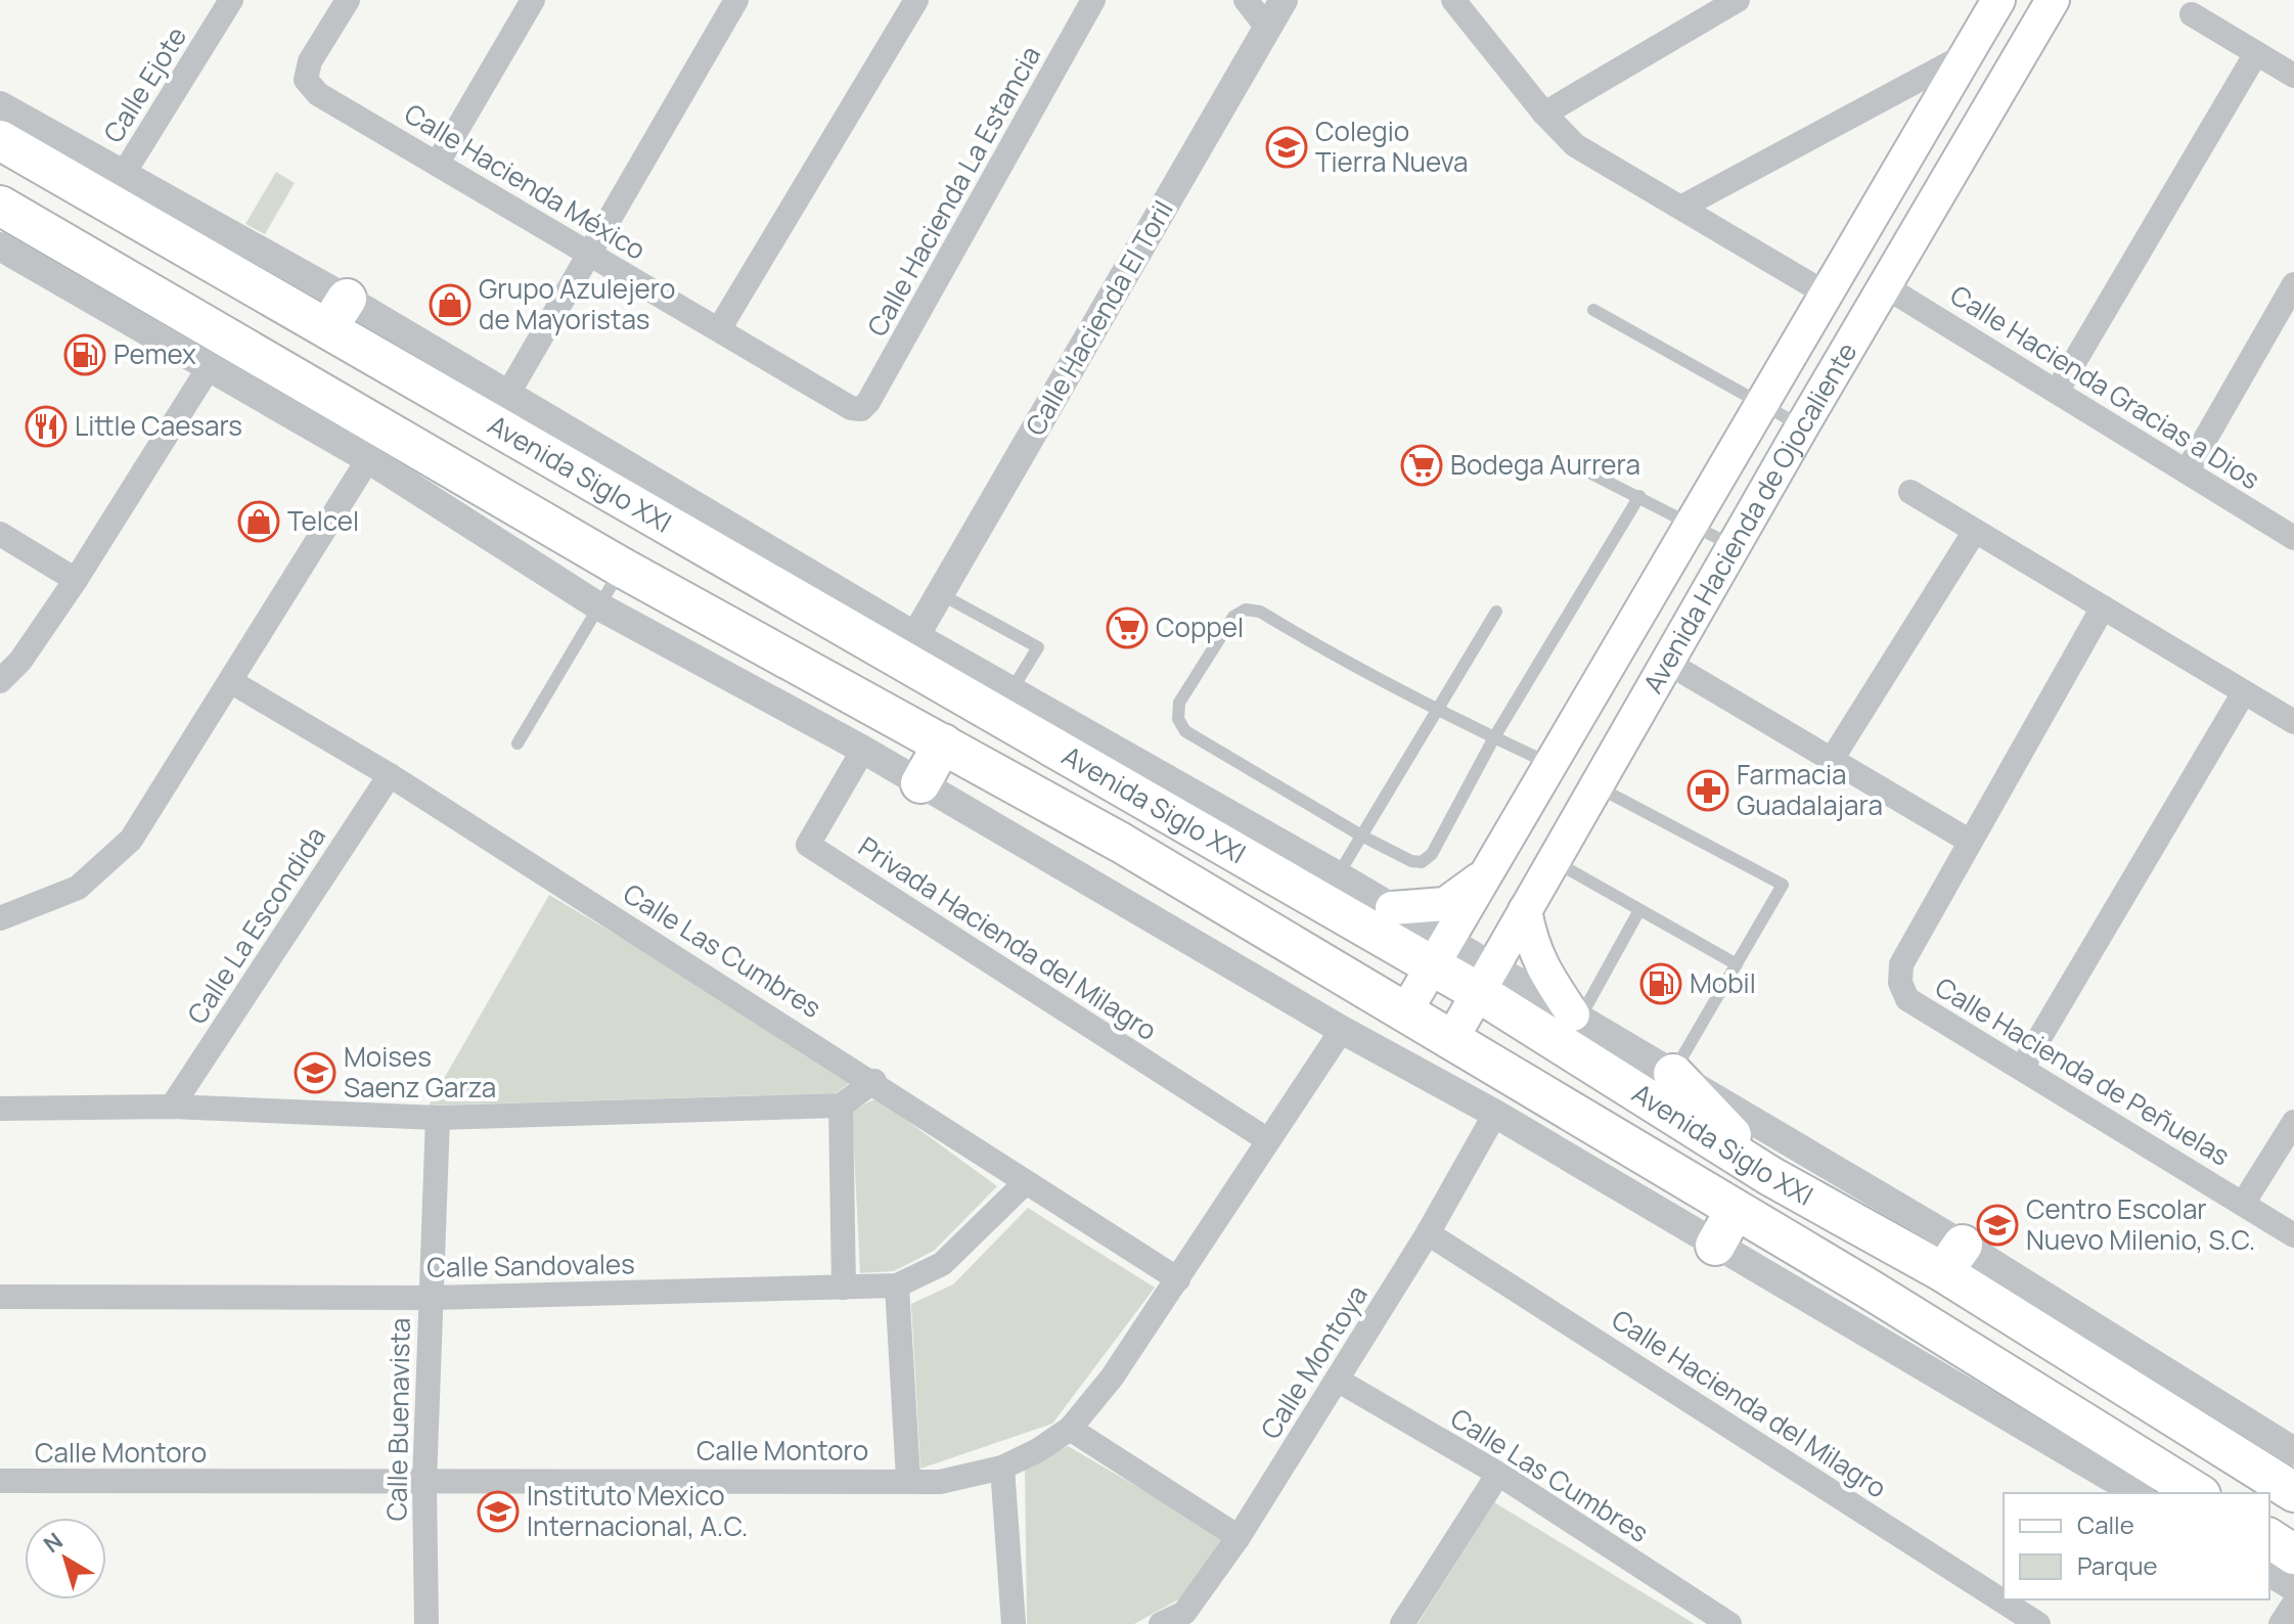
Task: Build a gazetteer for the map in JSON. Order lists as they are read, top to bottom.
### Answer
{
  "streets": {
    "highway": ["Avenida Siglo XXI"],
    "main road": ["Avenida Hacienda de Ojocaliente"],
    "street": [
      "Calle Ejote",
      "Calle Hacienda México",
      "Calle Hacienda La Estancia",
      "Calle Hacienda El Toril",
      "Calle Hacienda Gracias a Dios",
      "Calle La Escondida",
      "Privada Hacienda del Milagro",
      "Calle Las Cumbres",
      "Calle Hacienda de Peñuelas",
      "Calle Sandovales",
      "Calle Montoya",
      "Calle Hacienda del Milagro",
      "Calle Buenavista",
      "Calle Montoro"
    ]
  },
  "crossings": [
    ["Calle Ejote", "Avenida Siglo XXI"],
    ["Calle Hacienda México", "Calle Hacienda La Estancia"],
    ["Calle Hacienda El Toril", "Avenida Siglo XXI"],
    ["Calle Hacienda Gracias a Dios", "Avenida Hacienda de Ojocaliente"],
    ["Avenida Siglo XXI", "Avenida Hacienda de Ojocaliente"],
    ["Avenida Siglo XXI", "Privada Hacienda del Milagro"],
    ["Avenida Siglo XXI", "Calle Montoya"],
    ["Avenida Siglo XXI", "Calle Montoro"],
    ["Calle La Escondida", "Calle Las Cumbres"],
    ["Privada Hacienda del Milagro", "Calle Montoro"],
    ["Calle Las Cumbres", "Calle Sandovales"],
    ["Calle Las Cumbres", "Calle Montoya"],
    ["Calle Las Cumbres", "Calle Montoro"],
    ["Calle Sandovales", "Calle Buenavista"],
    ["Calle Montoya", "Calle Hacienda del Milagro"],
    ["Calle Buenavista", "Calle Montoro"]
  ],
  "places": {
    "school or university": [
      "Colegio Tierra Nueva",
      "Moises Saenz Garza",
      "Centro Escolar Nuevo Milenio, S.C.",
      "Instituto Mexico Internacional, A.C."
    ],
    "shop": ["Grupo Azulejero de Mayoristas", "Telcel"],
    "fuel station": ["Pemex", "Mobil"],
    "restaurant": ["Little Caesars"],
    "supermarket": ["Bodega Aurrera", "Coppel"],
    "pharmacy": ["Farmacia Guadalajara"]
  },
  "legend": ["Calle", "Parque"],
  "north": "top left"
}
